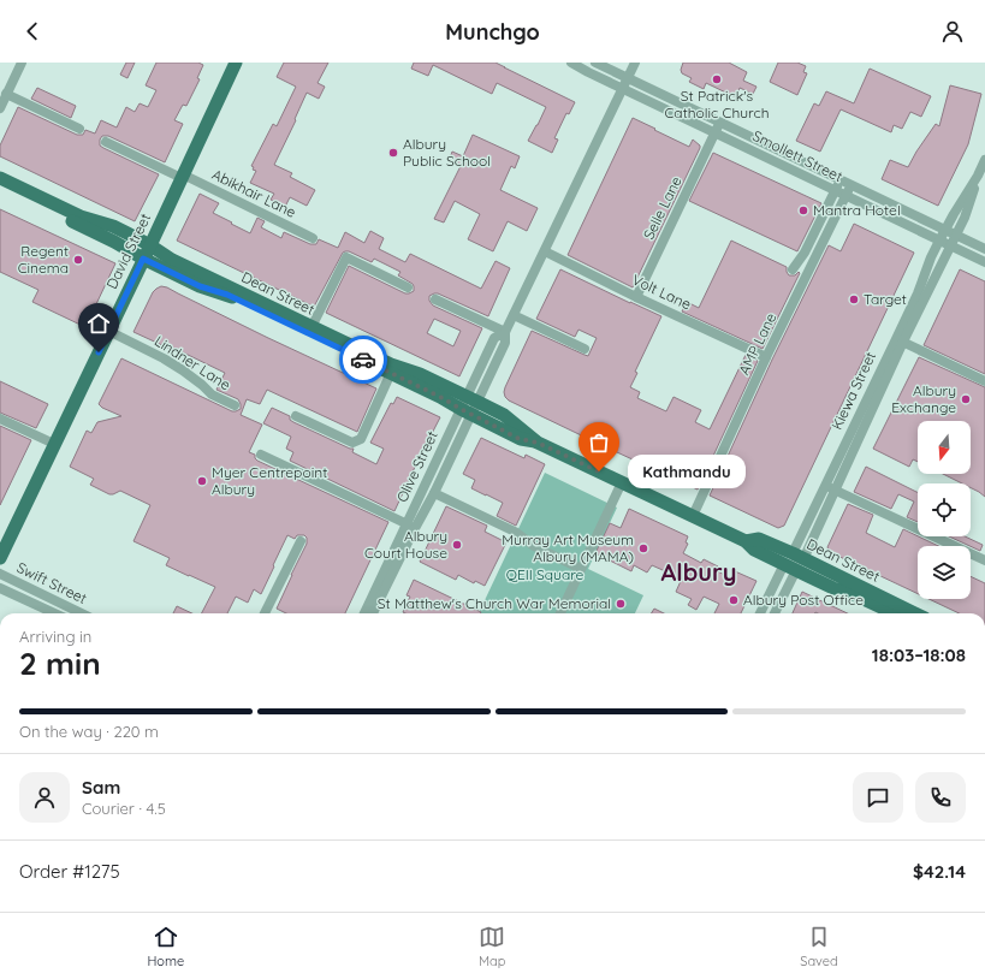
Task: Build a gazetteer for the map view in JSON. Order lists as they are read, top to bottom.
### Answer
{
  "streets": {
    "main road": ["David Street", "Dean Street"],
    "street": [
      "Smollett Street",
      "Abikhair Lane",
      "Selle Lane",
      "Volt Lane",
      "AMP Lane",
      "Lindner Lane",
      "Kiewa Street",
      "Olive Street",
      "Swift Street"
    ]
  },
  "crossings": [
    ["Smollett Street", "Selle Lane"],
    ["Smollett Street", "AMP Lane"],
    ["Smollett Street", "Kiewa Street"],
    ["Smollett Street", "Olive Street"],
    ["Abikhair Lane", "David Street"],
    ["Selle Lane", "Volt Lane"],
    ["David Street", "Dean Street"],
    ["David Street", "Lindner Lane"],
    ["Volt Lane", "AMP Lane"],
    ["Volt Lane", "Olive Street"],
    ["Dean Street", "AMP Lane"],
    ["Dean Street", "Kiewa Street"],
    ["Dean Street", "Olive Street"]
  ],
  "districts": ["Albury"],
  "parks": ["QEII Square"],
  "places": [
    "St Patrick's Catholic Church",
    "Albury Public School",
    "Mantra Hotel",
    "Regent Cinema",
    "Target",
    "Albury Exchange",
    "Kathmandu",
    "Myer Centrepoint Albury",
    "Albury Court House",
    "Murray Art Museum Albury (MAMA)",
    "Albury Post Office",
    "St Matthew's Church War Memorial"
  ],
  "north": "bottom",
  "page": {
    "header": "Munchgo",
    "bubble": "Kathmandu",
    "heading": ["2 min", "Arriving in", "18:03–18:08"],
    "panel": [
      "Sam",
      "Courier · 4.5",
      "Order #1275",
      "$42.14"
    ],
    "bar": "On the way · 220 m",
    "tabs": ["Home", "Map", "Saved"]
  }
}
